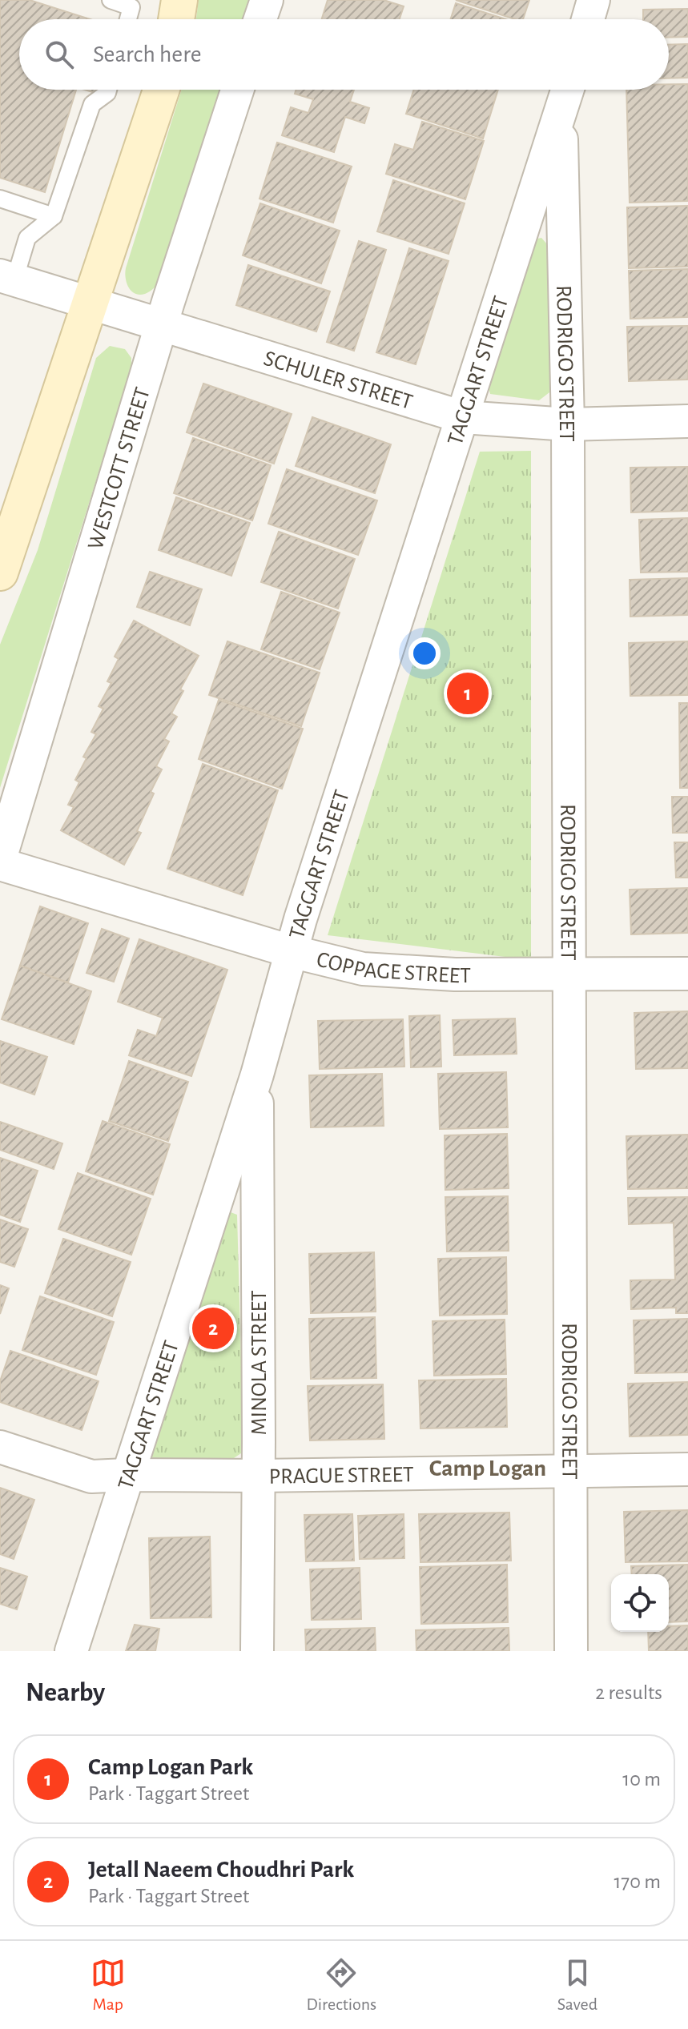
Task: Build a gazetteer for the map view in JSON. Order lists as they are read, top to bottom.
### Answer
{
  "streets": {
    "street": [
      "RODRIGO STREET",
      "TAGGART STREET",
      "SCHULER STREET",
      "WESTCOTT STREET",
      "COPPAGE STREET",
      "MINOLA STREET",
      "PRAGUE STREET"
    ]
  },
  "crossings": [
    ["RODRIGO STREET", "TAGGART STREET"],
    ["RODRIGO STREET", "SCHULER STREET"],
    ["RODRIGO STREET", "COPPAGE STREET"],
    ["RODRIGO STREET", "PRAGUE STREET"],
    ["TAGGART STREET", "SCHULER STREET"],
    ["TAGGART STREET", "COPPAGE STREET"],
    ["TAGGART STREET", "MINOLA STREET"],
    ["TAGGART STREET", "PRAGUE STREET"],
    ["SCHULER STREET", "WESTCOTT STREET"],
    ["WESTCOTT STREET", "COPPAGE STREET"],
    ["MINOLA STREET", "PRAGUE STREET"]
  ],
  "districts": ["Camp Logan"],
  "page": {
    "search": "Search here",
    "pins": ["1", "2"],
    "heading": ["Nearby", "2 results"],
    "list": [
      {
        "mark": "1",
        "name": "Camp Logan Park",
        "note": "Park · Taggart Street",
        "value": "10 m"
      },
      {
        "mark": "2",
        "name": "Jetall Naeem Choudhri Park",
        "note": "Park · Taggart Street",
        "value": "170 m"
      }
    ],
    "nav": ["Map", "Directions", "Saved"]
  }
}
